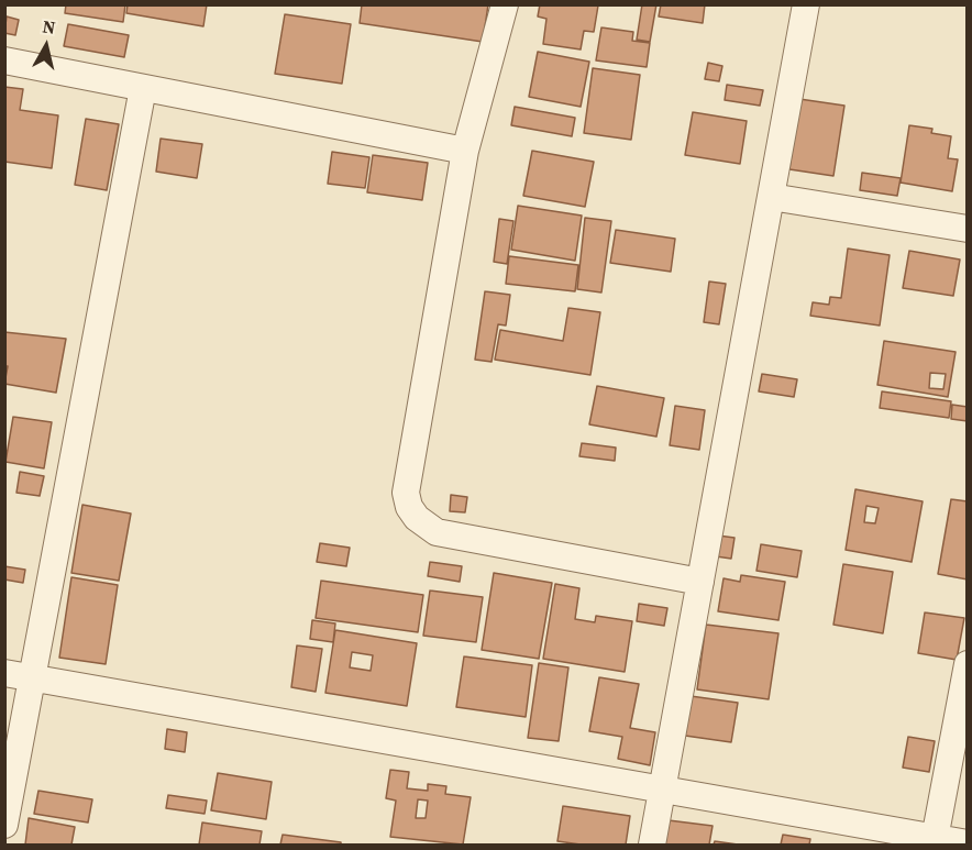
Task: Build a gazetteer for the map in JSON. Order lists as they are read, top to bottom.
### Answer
{
  "north": "top"
}
